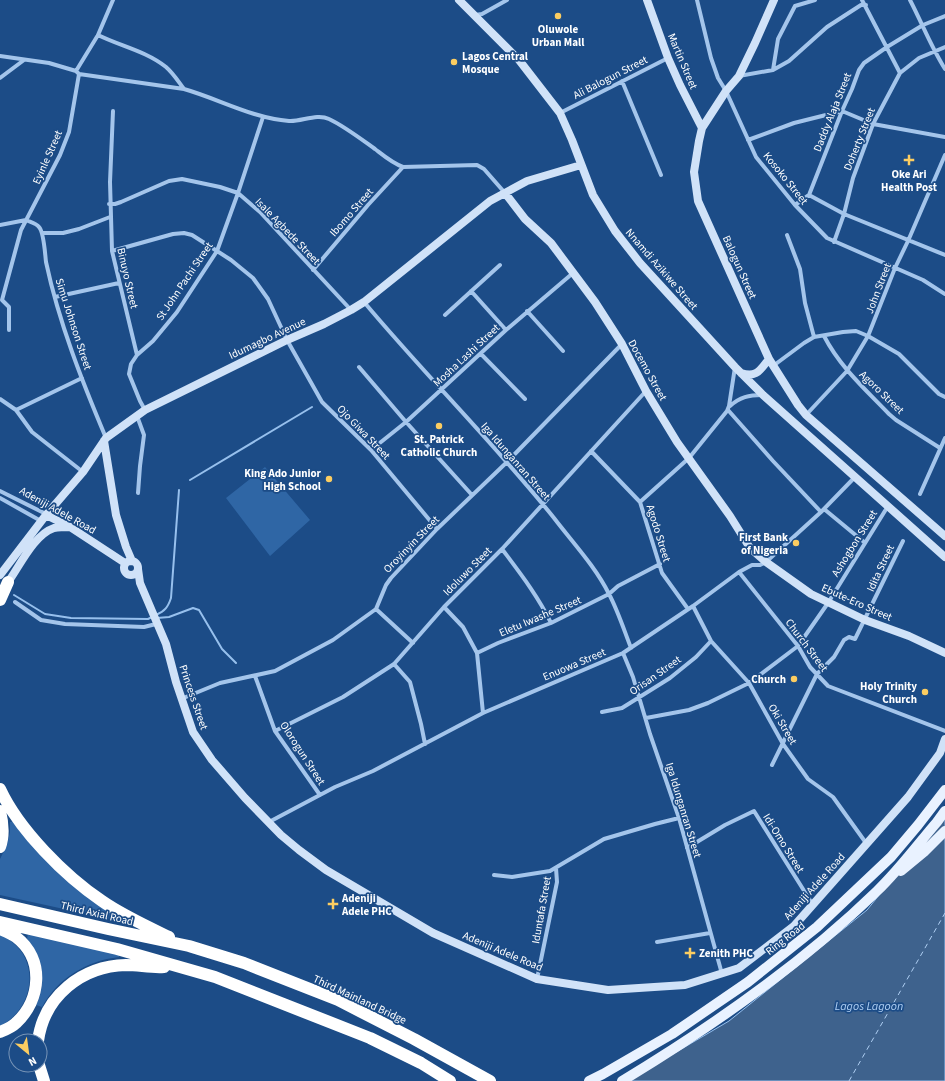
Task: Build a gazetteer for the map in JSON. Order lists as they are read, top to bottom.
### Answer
{
  "streets": {
    "highway": ["Third Axial Road", "Third Mainland Bridge"],
    "main road": [
      "Martin Street",
      "Balogun Street",
      "Nnamdi Azikiwe Street",
      "Idumagbo Avenue",
      "Docemo Street",
      "Adeniji Adele Road",
      "Ebute-Ero Street",
      "Princess Street",
      "Ring Road"
    ],
    "street": [
      "Ali Balogun Street",
      "Daddy Alaja Street",
      "Doherty Street",
      "Eyinle Street",
      "Kosoko Street",
      "Ibomo Street",
      "Isale Agbede Street",
      "Binuyo Street",
      "St John Pachi Street",
      "John Street",
      "Simu Johnson Street",
      "Mosha Lashi Street",
      "Agoro Street",
      "Ojo Giwa Street",
      "Iga Idunganran Street",
      "Agodo Street",
      "Ashogbon Street",
      "Oroyinyin Street",
      "Idita Street",
      "Idoluwo Steet",
      "Eletu Iwashe Street",
      "Church Street",
      "Enuowa Street",
      "Orisan Street",
      "Oki Street",
      "Olorogun Street",
      "Idi-Omo Street",
      "Iduntafa Street"
    ]
  },
  "crossings": [
    ["Martin Street", "Ali Balogun Street"],
    ["Martin Street", "Balogun Street"],
    ["Ali Balogun Street", "Nnamdi Azikiwe Street"],
    ["Doherty Street", "Kosoko Street"],
    ["Kosoko Street", "Balogun Street"],
    ["Kosoko Street", "John Street"],
    ["Ibomo Street", "Isale Agbede Street"],
    ["Isale Agbede Street", "Binuyo Street"],
    ["Isale Agbede Street", "St John Pachi Street"],
    ["Isale Agbede Street", "Idumagbo Avenue"],
    ["Balogun Street", "John Street"],
    ["Nnamdi Azikiwe Street", "Idumagbo Avenue"],
    ["Nnamdi Azikiwe Street", "Ashogbon Street"],
    ["Nnamdi Azikiwe Street", "Enuowa Street"],
    ["Binuyo Street", "St John Pachi Street"],
    ["Binuyo Street", "Ojo Giwa Street"],
    ["St John Pachi Street", "Ojo Giwa Street"],
    ["John Street", "Agoro Street"],
    ["Simu Johnson Street", "Idumagbo Avenue"],
    ["Idumagbo Avenue", "Docemo Street"],
    ["Idumagbo Avenue", "Ojo Giwa Street"],
    ["Idumagbo Avenue", "Iga Idunganran Street"],
    ["Idumagbo Avenue", "Adeniji Adele Road"],
    ["Mosha Lashi Street", "Docemo Street"],
    ["Mosha Lashi Street", "Ojo Giwa Street"],
    ["Mosha Lashi Street", "Iga Idunganran Street"],
    ["Docemo Street", "Oroyinyin Street"],
    ["Docemo Street", "Idoluwo Steet"],
    ["Docemo Street", "Ebute-Ero Street"],
    ["Docemo Street", "Enuowa Street"],
    ["Ojo Giwa Street", "Oroyinyin Street"],
    ["Iga Idunganran Street", "Adeniji Adele Road"],
    ["Iga Idunganran Street", "Ashogbon Street"],
    ["Iga Idunganran Street", "Oroyinyin Street"],
    ["Iga Idunganran Street", "Idoluwo Steet"],
    ["Iga Idunganran Street", "Eletu Iwashe Street"],
    ["Iga Idunganran Street", "Enuowa Street"],
    ["Iga Idunganran Street", "Orisan Street"],
    ["Iga Idunganran Street", "Idi-Omo Street"],
    ["Adeniji Adele Road", "Enuowa Street"],
    ["Adeniji Adele Road", "Princess Street"],
    ["Adeniji Adele Road", "Oki Street"],
    ["Adeniji Adele Road", "Idi-Omo Street"],
    ["Adeniji Adele Road", "Iduntafa Street"],
    ["Agodo Street", "Idoluwo Steet"],
    ["Agodo Street", "Eletu Iwashe Street"],
    ["Agodo Street", "Enuowa Street"],
    ["Ashogbon Street", "Ebute-Ero Street"],
    ["Ashogbon Street", "Church Street"],
    ["Ashogbon Street", "Oki Street"],
    ["Idita Street", "Ebute-Ero Street"],
    ["Idita Street", "Church Street"],
    ["Idoluwo Steet", "Olorogun Street"],
    ["Ebute-Ero Street", "Enuowa Street"],
    ["Church Street", "Enuowa Street"],
    ["Enuowa Street", "Princess Street"],
    ["Enuowa Street", "Oki Street"],
    ["Enuowa Street", "Olorogun Street"],
    ["Orisan Street", "Oki Street"],
    ["Third Axial Road", "Third Mainland Bridge"]
  ],
  "water": ["Lagos Lagoon"],
  "places": {
    "other": [
      "Oluwole Urban Mall",
      "Lagos Central Mosque",
      "St. Patrick Catholic Church",
      "King Ado Junior High School",
      "First Bank of Nigeria",
      "Church",
      "Holy Trinity Church"
    ],
    "health": ["Oke Ari Health Post", "Adeniji Adele PHC", "Zenith PHC"]
  },
  "north": "bottom right"
}
